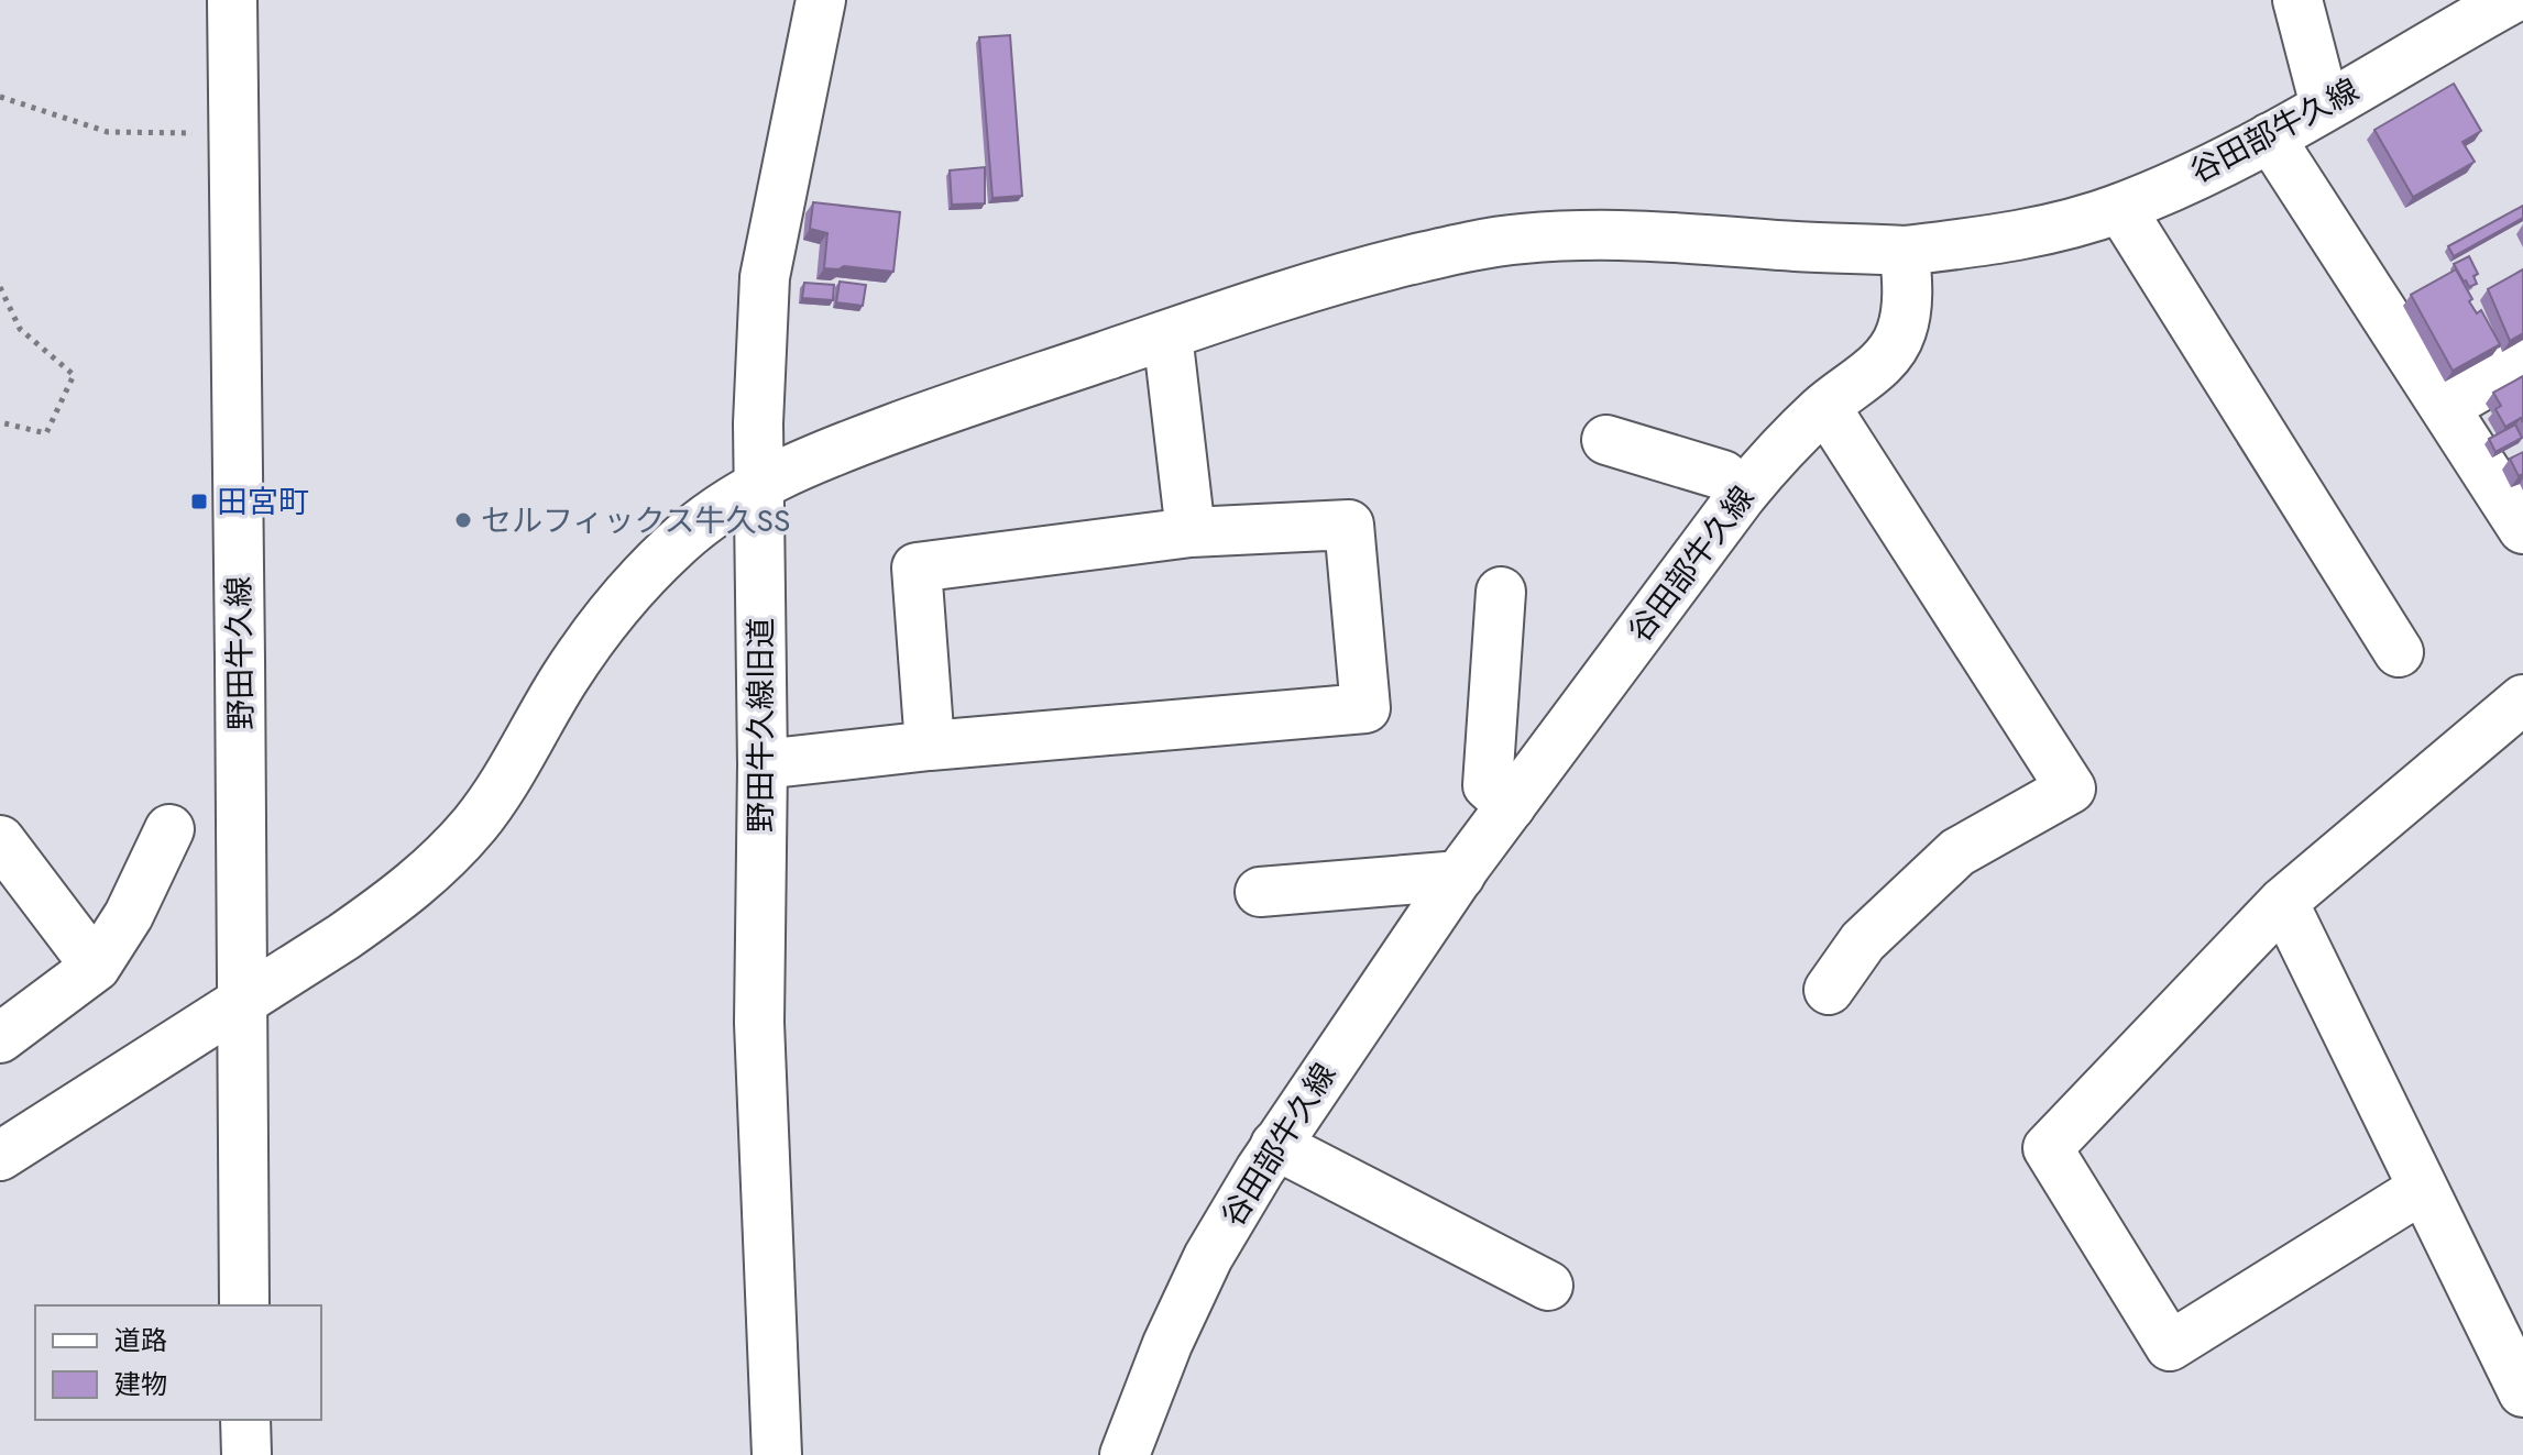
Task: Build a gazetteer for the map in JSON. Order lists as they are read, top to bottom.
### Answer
{
  "streets": {
    "street": ["谷田部牛久線", "野田牛久線", "野田牛久線旧道"]
  },
  "places": {
    "transit": ["田宮町"],
    "other": ["セルフィックス牛久SS"]
  },
  "legend": ["道路", "建物"]
}
